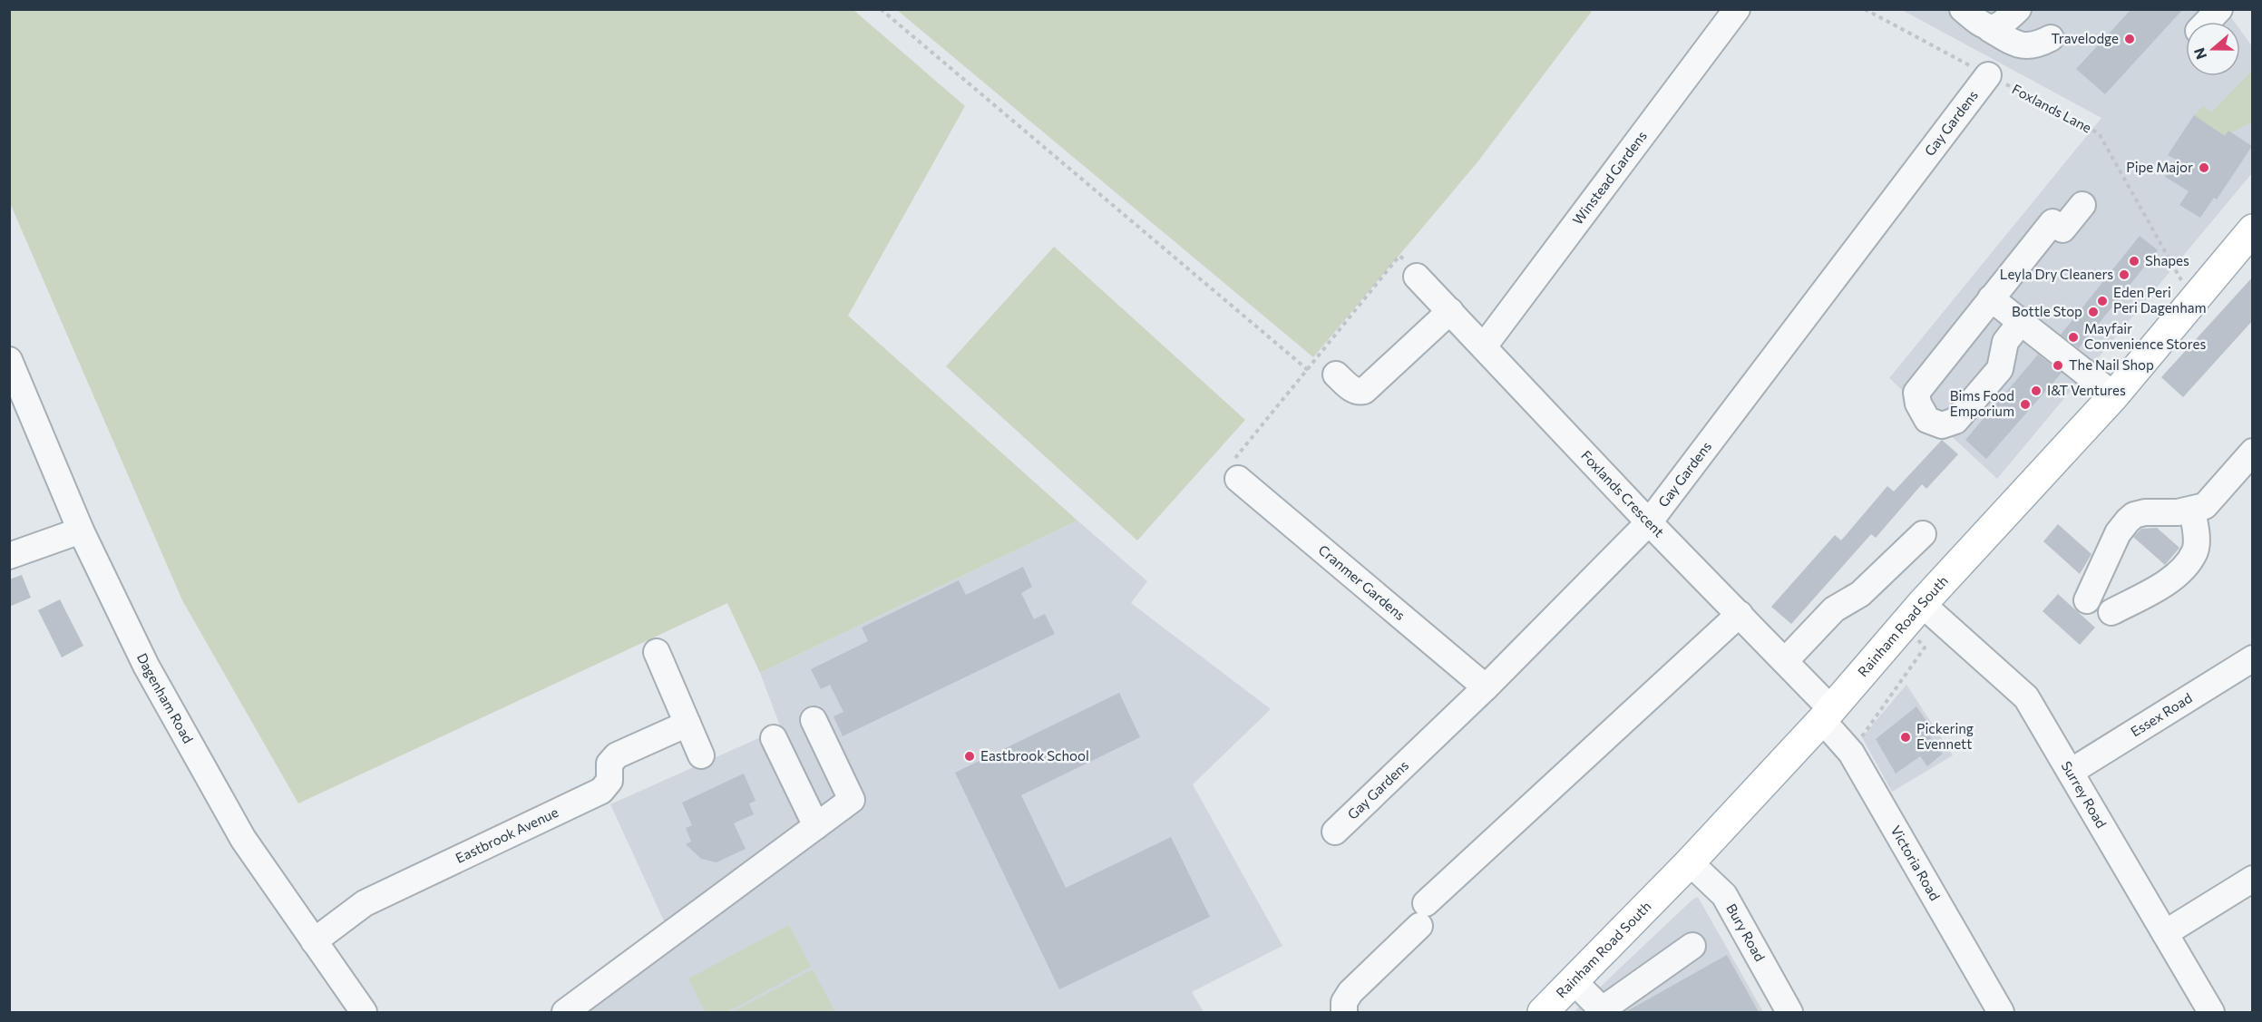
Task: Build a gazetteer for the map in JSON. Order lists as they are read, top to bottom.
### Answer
{
  "streets": {
    "main road": ["Rainham Road South"],
    "street": [
      "Gay Gardens",
      "Winstead Gardens",
      "Foxlands Crescent",
      "Cranmer Gardens",
      "Dagenham Road",
      "Essex Road",
      "Surrey Road",
      "Eastbrook Avenue",
      "Victoria Road",
      "Bury Road"
    ],
    "path": ["Foxlands Lane"]
  },
  "crossings": [
    ["Foxlands Lane", "Gay Gardens"],
    ["Foxlands Lane", "Rainham Road South"],
    ["Gay Gardens", "Foxlands Crescent"],
    ["Gay Gardens", "Cranmer Gardens"],
    ["Winstead Gardens", "Foxlands Crescent"],
    ["Foxlands Crescent", "Rainham Road South"],
    ["Foxlands Crescent", "Victoria Road"],
    ["Rainham Road South", "Surrey Road"],
    ["Rainham Road South", "Victoria Road"],
    ["Rainham Road South", "Bury Road"],
    ["Dagenham Road", "Eastbrook Avenue"],
    ["Essex Road", "Surrey Road"]
  ],
  "places": [
    "Travelodge",
    "Pipe Major",
    "Shapes",
    "Leyla Dry Cleaners",
    "Eden Peri Peri Dagenham",
    "Bottle Stop",
    "Mayfair Convenience Stores",
    "The Nail Shop",
    "I&T Ventures",
    "Bims Food Emporium",
    "Pickering Evennett",
    "Eastbrook School"
  ],
  "north": "left"
}
